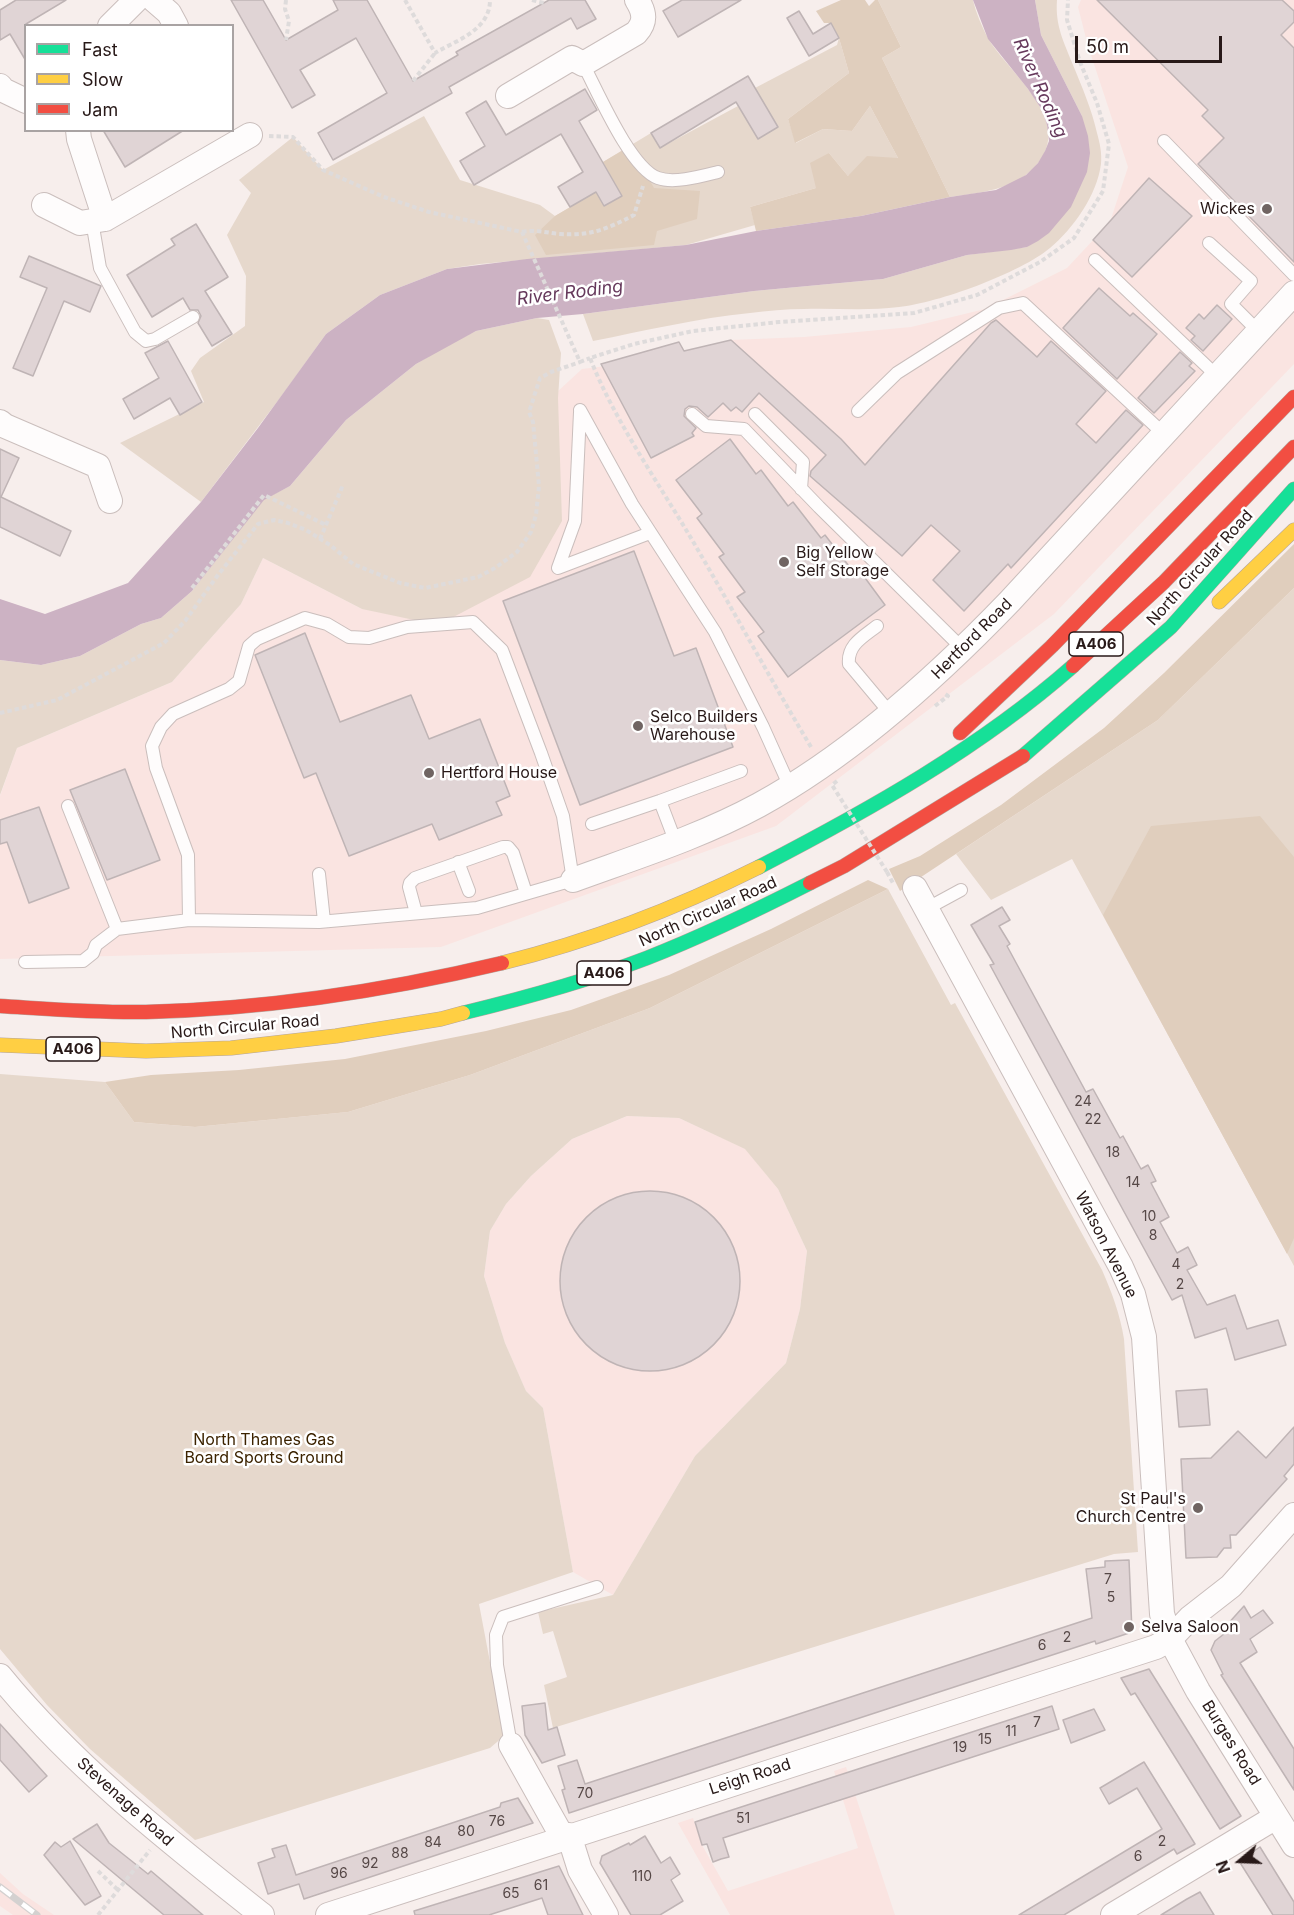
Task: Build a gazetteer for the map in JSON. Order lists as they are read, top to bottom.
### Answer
{
  "streets": {
    "highway": ["North Circular Road", "A406"],
    "street": [
      "Hertford Road",
      "Watson Avenue",
      "Burges Road",
      "Leigh Road",
      "Stevenage Road"
    ]
  },
  "crossings": [
    ["North Circular Road", "A406"],
    ["Watson Avenue", "Burges Road"],
    ["Watson Avenue", "Leigh Road"],
    ["Burges Road", "Leigh Road"]
  ],
  "water": ["River Roding"],
  "parks": ["North Thames Gas Board Sports Ground"],
  "places": [
    "Wickes",
    "Big Yellow Self Storage",
    "Selco Builders Warehouse",
    "Hertford House",
    "St Paul's Church Centre",
    "Selva Saloon"
  ],
  "house_numbers": [
    "24",
    "22",
    "18",
    "14",
    "10",
    "8",
    "4",
    "2",
    "7",
    "5",
    "2",
    "6",
    "7",
    "11",
    "15",
    "19",
    "70",
    "51",
    "76",
    "80",
    "2",
    "84",
    "88",
    "6",
    "92",
    "96",
    "110",
    "61",
    "65"
  ],
  "legend": ["Fast", "Slow", "Jam"],
  "scale_bar": "50 m",
  "north": "left"
}
